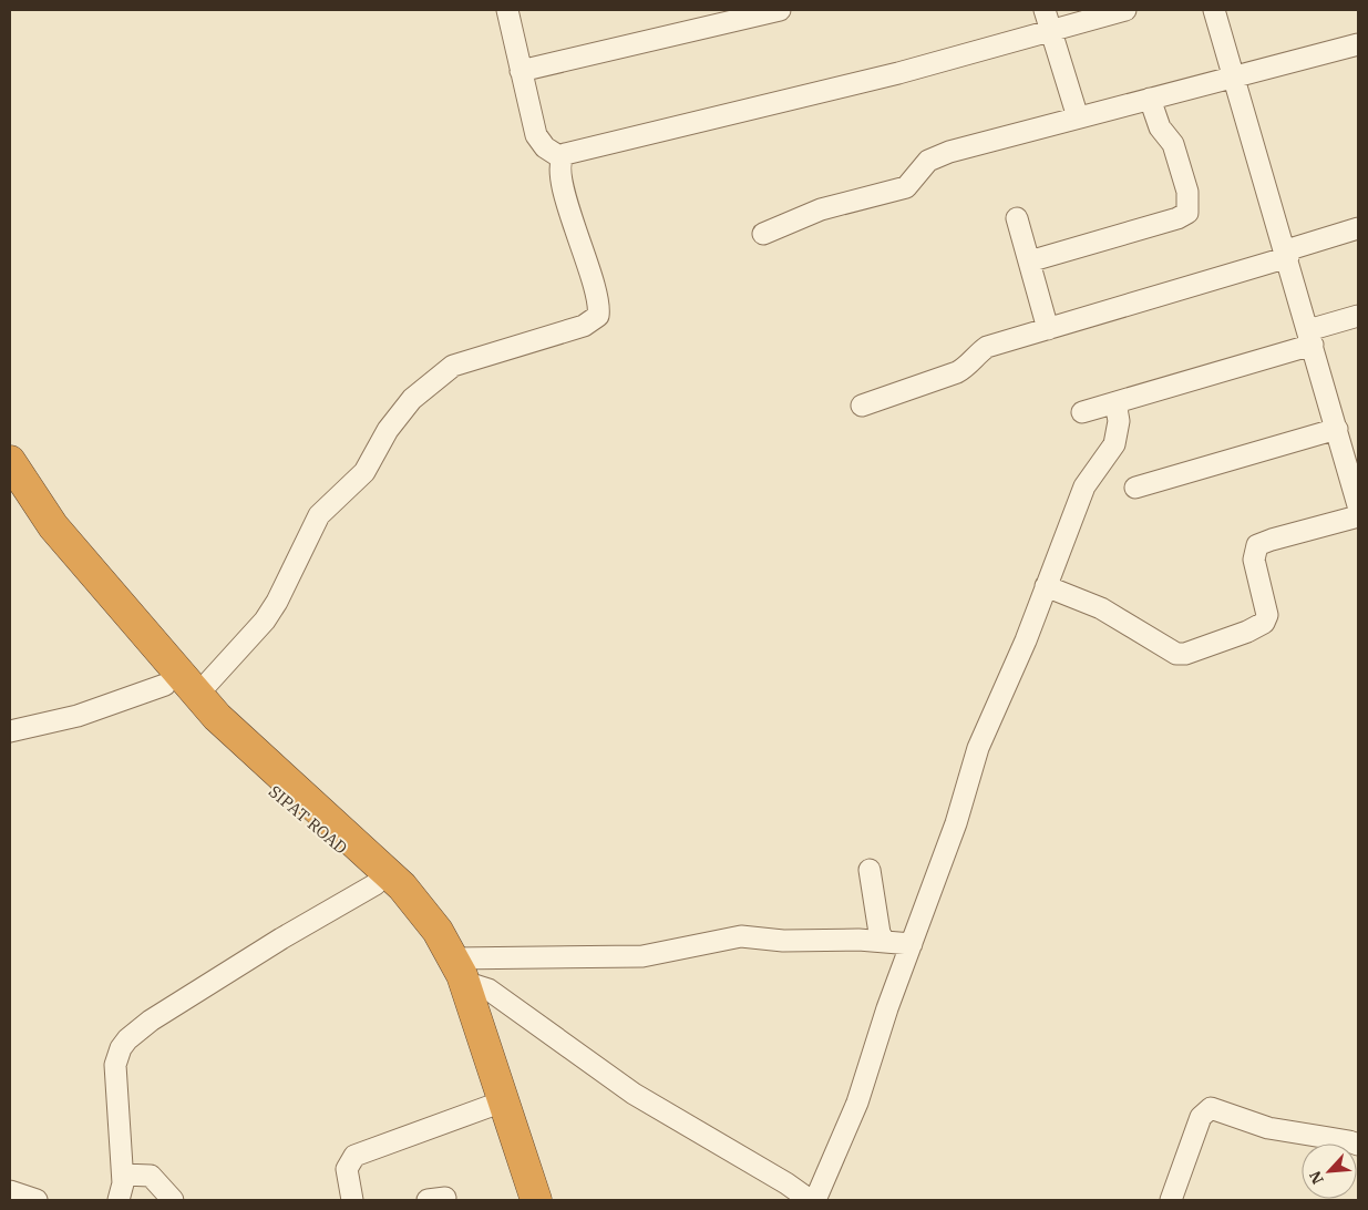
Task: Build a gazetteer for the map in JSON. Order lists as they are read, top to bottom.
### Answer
{
  "streets": {
    "highway": ["SIPAT ROAD"]
  },
  "north": "bottom left"
}
